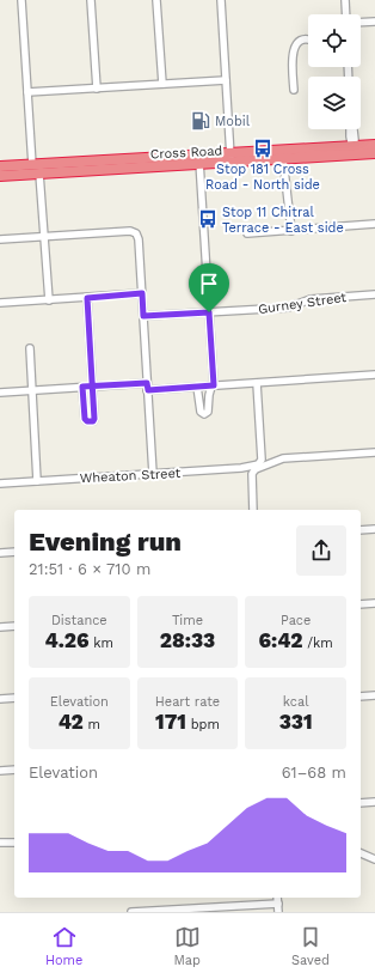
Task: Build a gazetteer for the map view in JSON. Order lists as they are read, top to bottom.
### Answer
{
  "streets": {
    "highway": ["Cross Road"],
    "street": ["Gurney Street", "Wheaton Street"]
  },
  "places": {
    "fuel station": ["Mobil"],
    "bus stop": ["Stop 181 Cross Road - North side", "Stop 11 Chitral Terrace - East side"]
  },
  "page": {
    "heading": ["Evening run", "21:51 · 6 × 710 m"],
    "stats": [
      ["Distance", "4.26 km"],
      ["Time", "28:33"],
      ["Pace", "6:42 /km"],
      ["Elevation", "42 m"],
      ["Heart rate", "171 bpm"],
      ["kcal", "331"]
    ],
    "chart": ["Elevation", "61–68 m"],
    "tabs": ["Home", "Map", "Saved"]
  }
}
